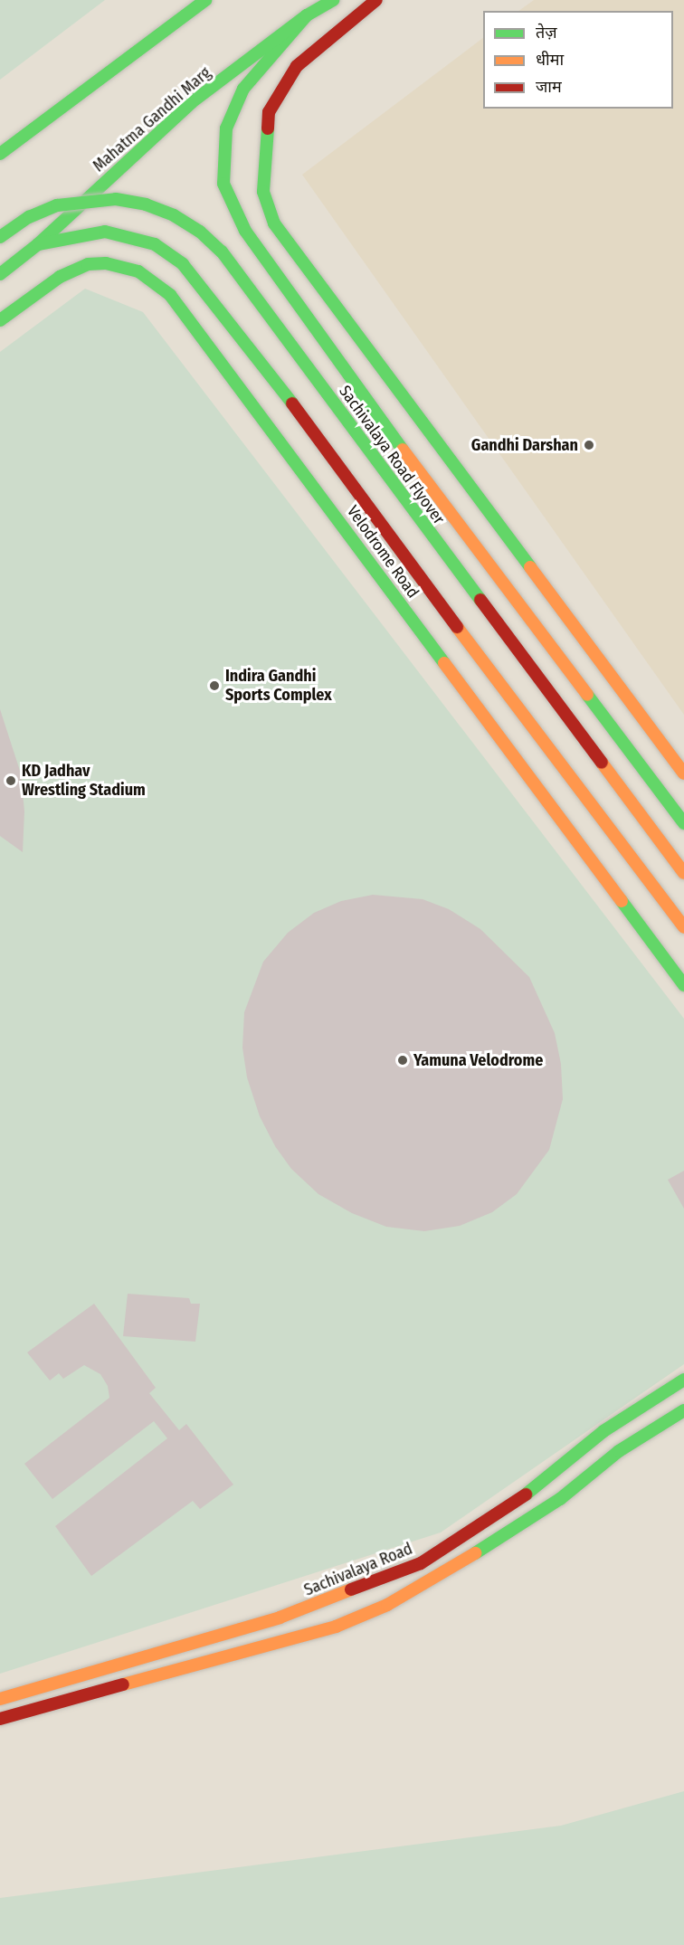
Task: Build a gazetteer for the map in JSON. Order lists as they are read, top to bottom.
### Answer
{
  "streets": {
    "main road": [
      "Mahatma Gandhi Marg",
      "Sachivalaya Road Flyover",
      "Velodrome Road",
      "Sachivalaya Road"
    ]
  },
  "places": [
    "Gandhi Darshan",
    "Indira Gandhi Sports Complex",
    "KD Jadhav Wrestling Stadium",
    "Yamuna Velodrome"
  ],
  "legend": ["तेज़", "धीमा", "जाम"]
}
